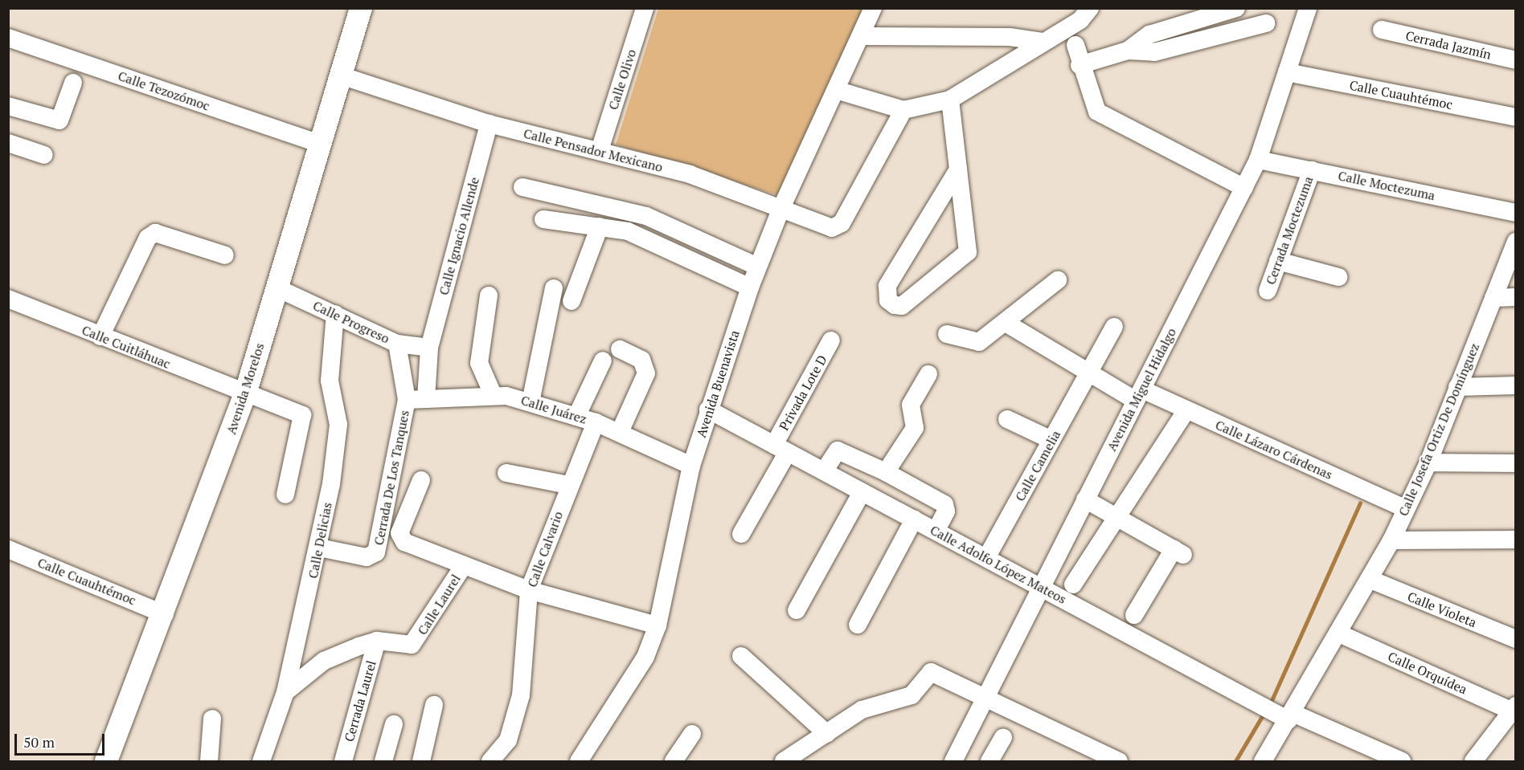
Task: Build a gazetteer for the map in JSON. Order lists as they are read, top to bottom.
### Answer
{
  "streets": {
    "main road": ["Avenida Morelos"],
    "street": [
      "Cerrada Jazmín",
      "Calle Olivo",
      "Calle Tezozómoc",
      "Calle Cuauhtémoc",
      "Calle Pensador Mexicano",
      "Calle Moctezuma",
      "Cerrada Moctezuma",
      "Calle Ignacio Allende",
      "Calle Progreso",
      "Calle Cuitláhuac",
      "Avenida Buenavista",
      "Avenida Miguel Hidalgo",
      "Privada Lote D",
      "Calle Juárez",
      "Calle Josefa Ortiz De Domínguez",
      "Calle Lázaro Cárdenas",
      "Calle Camelia",
      "Cerrada De Los Tanques",
      "Calle Delicias",
      "Calle Calvario",
      "Calle Adolfo López Mateos",
      "Calle Laurel",
      "Calle Violeta",
      "Calle Orquídea",
      "Cerrada Laurel"
    ]
  },
  "crossings": [
    ["Calle Olivo", "Calle Pensador Mexicano"],
    ["Calle Tezozómoc", "Avenida Morelos"],
    ["Calle Cuauhtémoc", "Avenida Morelos"],
    ["Calle Cuauhtémoc", "Avenida Miguel Hidalgo"],
    ["Calle Pensador Mexicano", "Calle Ignacio Allende"],
    ["Calle Pensador Mexicano", "Avenida Buenavista"],
    ["Calle Pensador Mexicano", "Avenida Morelos"],
    ["Calle Moctezuma", "Cerrada Moctezuma"],
    ["Calle Moctezuma", "Avenida Miguel Hidalgo"],
    ["Calle Ignacio Allende", "Calle Progreso"],
    ["Calle Ignacio Allende", "Calle Juárez"],
    ["Calle Progreso", "Avenida Morelos"],
    ["Calle Progreso", "Cerrada De Los Tanques"],
    ["Calle Progreso", "Calle Delicias"],
    ["Calle Cuitláhuac", "Avenida Morelos"],
    ["Avenida Buenavista", "Calle Juárez"],
    ["Avenida Buenavista", "Calle Adolfo López Mateos"],
    ["Avenida Buenavista", "Calle Laurel"],
    ["Avenida Miguel Hidalgo", "Calle Lázaro Cárdenas"],
    ["Avenida Miguel Hidalgo", "Calle Adolfo López Mateos"],
    ["Privada Lote D", "Calle Adolfo López Mateos"],
    ["Calle Juárez", "Cerrada De Los Tanques"],
    ["Calle Juárez", "Calle Calvario"],
    ["Calle Josefa Ortiz De Domínguez", "Calle Lázaro Cárdenas"],
    ["Calle Josefa Ortiz De Domínguez", "Calle Adolfo López Mateos"],
    ["Calle Josefa Ortiz De Domínguez", "Calle Violeta"],
    ["Calle Josefa Ortiz De Domínguez", "Calle Orquídea"],
    ["Calle Camelia", "Calle Adolfo López Mateos"],
    ["Cerrada De Los Tanques", "Calle Delicias"],
    ["Calle Delicias", "Calle Laurel"],
    ["Calle Calvario", "Calle Laurel"],
    ["Calle Laurel", "Cerrada Laurel"]
  ],
  "scale_bar": "50 m"
}
